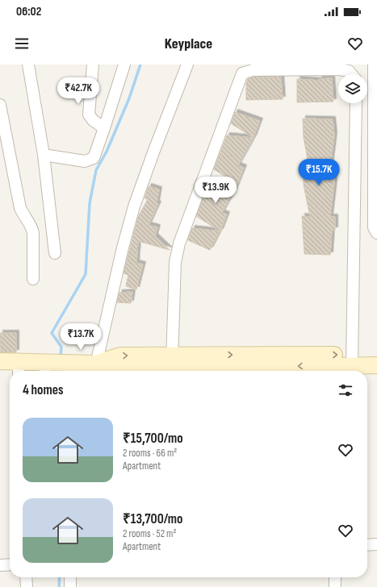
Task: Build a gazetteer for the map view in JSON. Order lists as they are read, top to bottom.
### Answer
{
  "page": {
    "status": "06:02",
    "header": "Keyplace",
    "price": [
      "₹42.7K",
      "₹15.7K",
      "₹13.9K",
      "₹13.7K"
    ],
    "heading": "4 homes",
    "list": [
      {
        "name": "₹15,700/mo",
        "note": "2 rooms · 66 m² · Apartment"
      },
      {
        "name": "₹13,700/mo",
        "note": "2 rooms · 52 m² · Apartment"
      }
    ]
  }
}
